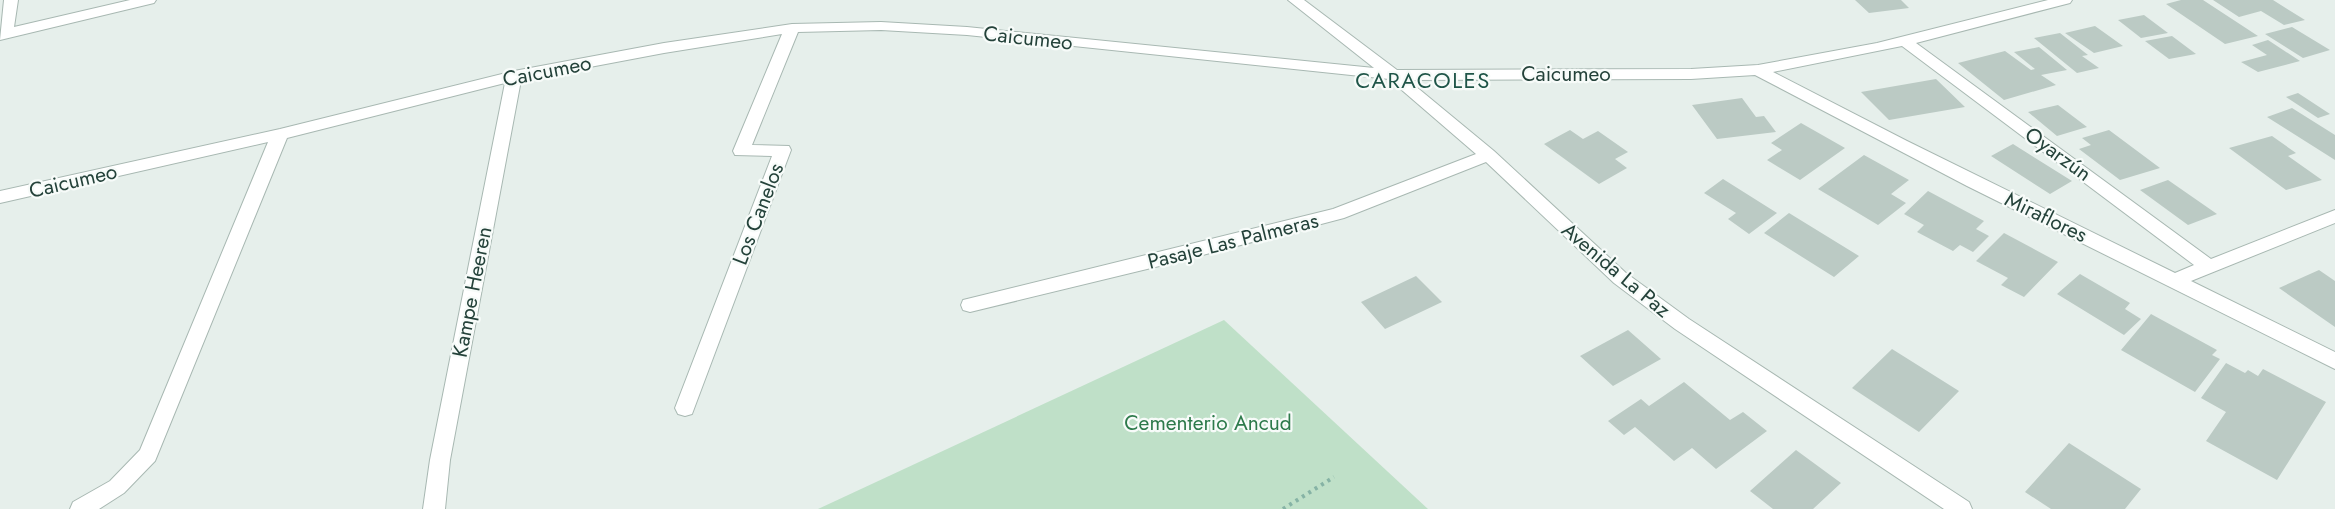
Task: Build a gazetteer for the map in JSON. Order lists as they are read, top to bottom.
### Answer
{
  "streets": {
    "street": [
      "Caicumeo",
      "Oyarzún",
      "Los Canelos",
      "Miraflores",
      "Pasaje Las Palmeras",
      "Avenida La Paz",
      "Kampe Heeren"
    ]
  },
  "crossings": [
    ["Caicumeo", "Oyarzún"],
    ["Caicumeo", "Los Canelos"],
    ["Caicumeo", "Miraflores"],
    ["Caicumeo", "Avenida La Paz"],
    ["Caicumeo", "Kampe Heeren"],
    ["Pasaje Las Palmeras", "Avenida La Paz"]
  ],
  "districts": ["CARACOLES"],
  "parks": ["Cementerio Ancud"]
}
